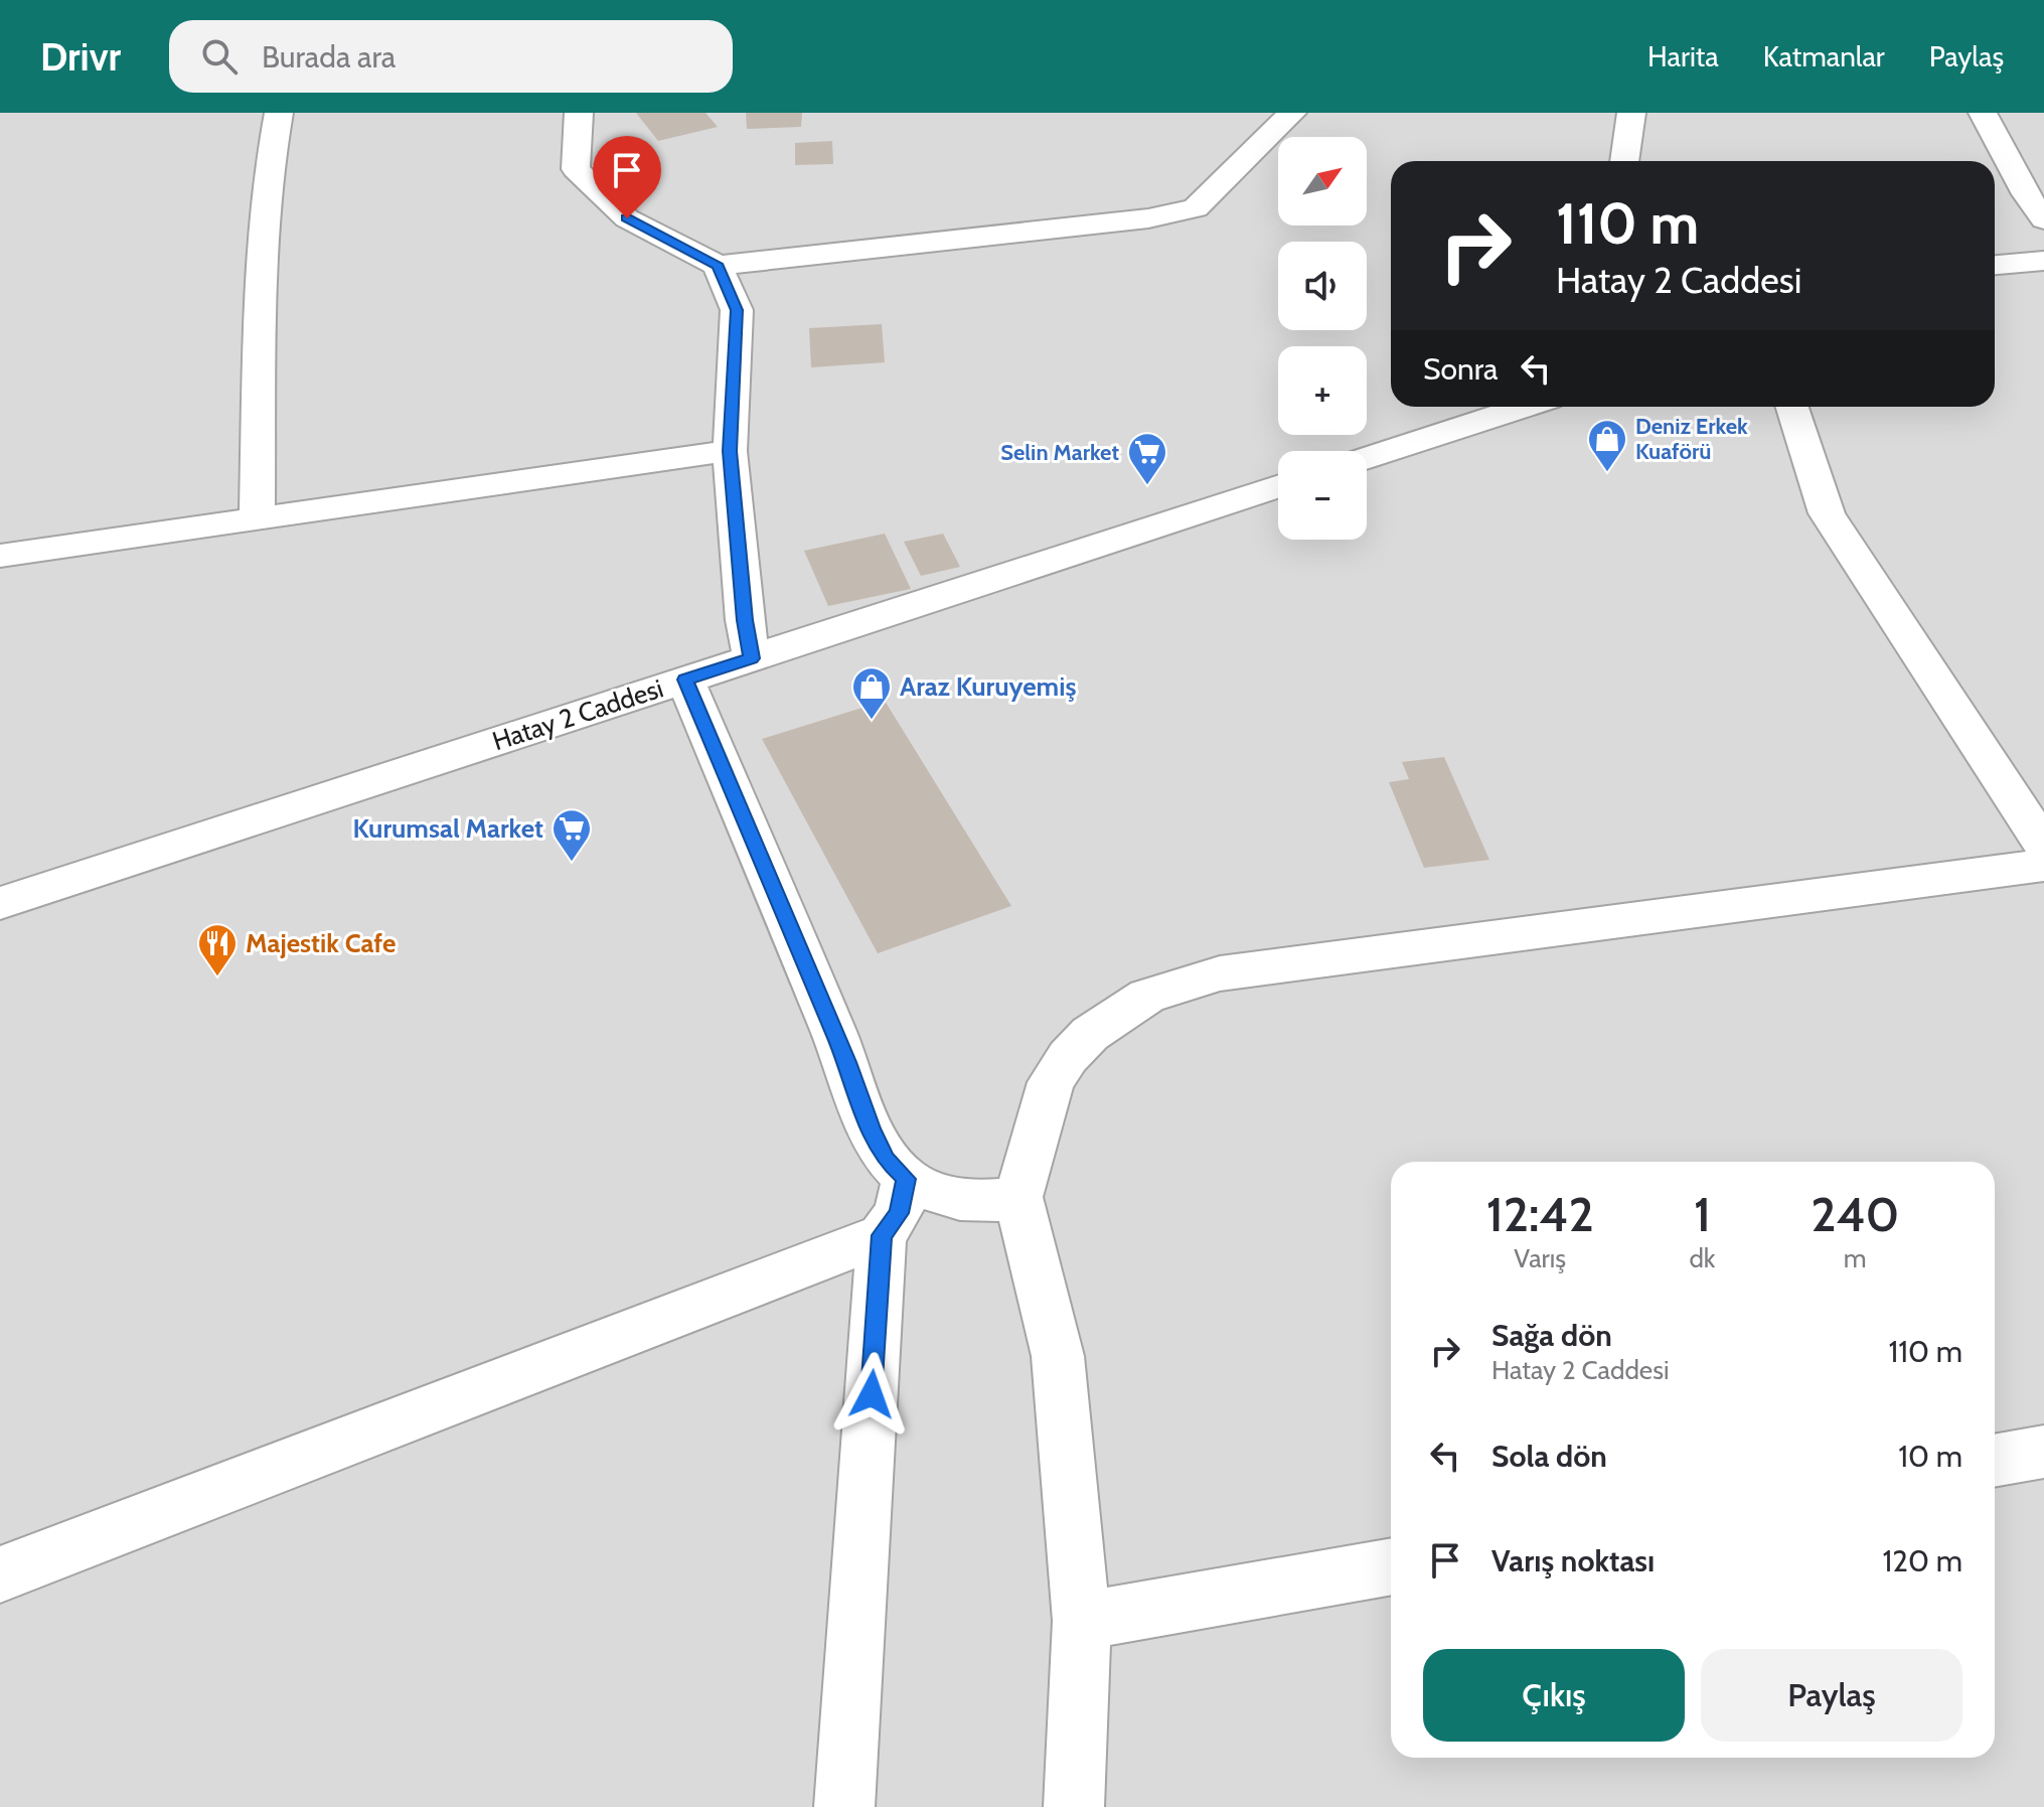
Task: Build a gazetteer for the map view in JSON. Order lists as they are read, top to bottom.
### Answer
{
  "streets": {
    "street": ["Hatay 2 Caddesi"]
  },
  "places": {
    "shop": ["Deniz Erkek Kuaförü", "Araz Kuruyemiş"],
    "supermarket": ["Selin Market", "Kurumsal Market"],
    "restaurant": ["Majestik Cafe"]
  },
  "north": "top right",
  "page": {
    "header": "Drivr",
    "search": "Burada ara",
    "nav": ["Harita", "Katmanlar", "Paylaş"],
    "map_buttons": ["+", "−"],
    "turn": ["110 m", "Hatay 2 Caddesi"],
    "then": "Sonra",
    "eta": [
      "12:42",
      "Varış",
      "1",
      "dk",
      "240",
      "m"
    ],
    "list": [
      {
        "name": "Sağa dön",
        "note": "Hatay 2 Caddesi",
        "value": "110 m"
      },
      {
        "name": "Sola dön",
        "value": "10 m"
      },
      {
        "name": "Varış noktası",
        "value": "120 m"
      }
    ],
    "buttons": ["Çıkış", "Paylaş"]
  }
}
